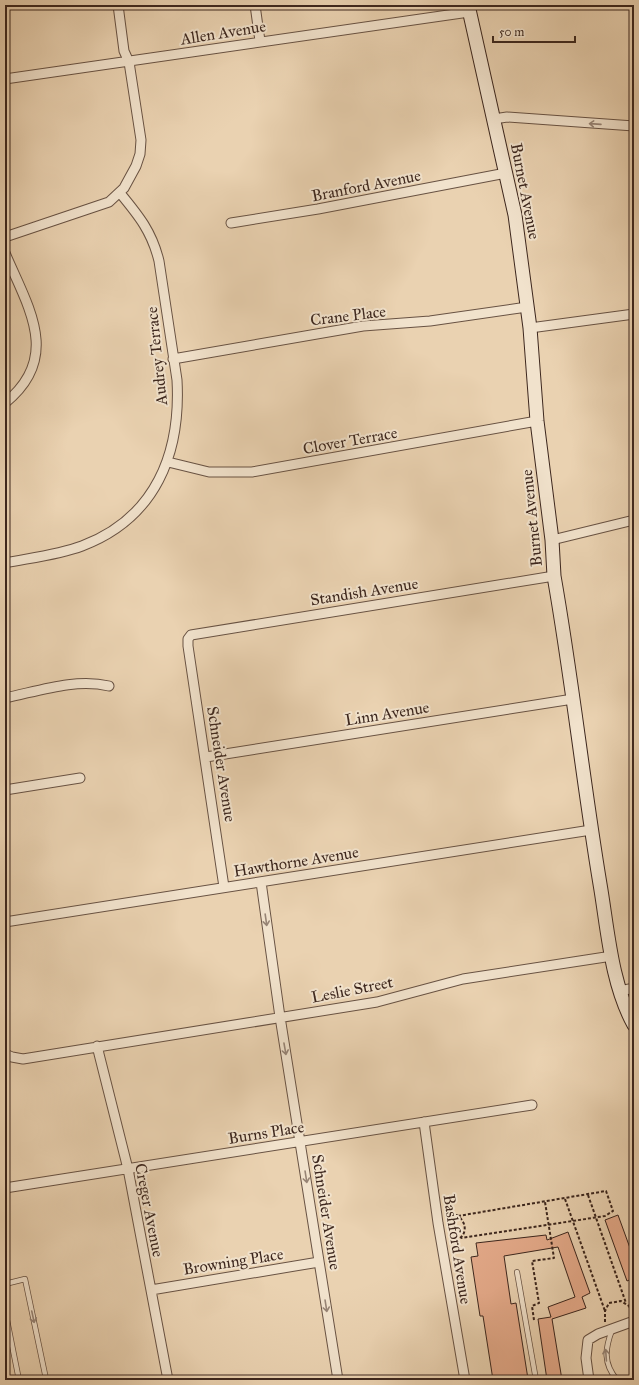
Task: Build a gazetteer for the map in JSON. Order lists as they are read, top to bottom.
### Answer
{
  "streets": {
    "street": [
      "Allen Avenue",
      "Branford Avenue",
      "Burnet Avenue",
      "Crane Place",
      "Audrey Terrace",
      "Clover Terrace",
      "Standish Avenue",
      "Linn Avenue",
      "Schneider Avenue",
      "Hawthorne Avenue",
      "Leslie Street",
      "Burns Place",
      "Creger Avenue",
      "Bashford Avenue",
      "Browning Place"
    ]
  },
  "crossings": [
    ["Allen Avenue", "Burnet Avenue"],
    ["Branford Avenue", "Burnet Avenue"],
    ["Burnet Avenue", "Crane Place"],
    ["Burnet Avenue", "Clover Terrace"],
    ["Burnet Avenue", "Standish Avenue"],
    ["Burnet Avenue", "Linn Avenue"],
    ["Burnet Avenue", "Hawthorne Avenue"],
    ["Burnet Avenue", "Leslie Street"],
    ["Crane Place", "Audrey Terrace"],
    ["Audrey Terrace", "Clover Terrace"],
    ["Standish Avenue", "Schneider Avenue"],
    ["Linn Avenue", "Schneider Avenue"],
    ["Schneider Avenue", "Hawthorne Avenue"],
    ["Schneider Avenue", "Leslie Street"],
    ["Schneider Avenue", "Burns Place"],
    ["Schneider Avenue", "Browning Place"],
    ["Leslie Street", "Creger Avenue"],
    ["Burns Place", "Creger Avenue"],
    ["Burns Place", "Bashford Avenue"],
    ["Creger Avenue", "Browning Place"]
  ],
  "one_way": ["Schneider Avenue"],
  "scale_bar": "50 m"
}
